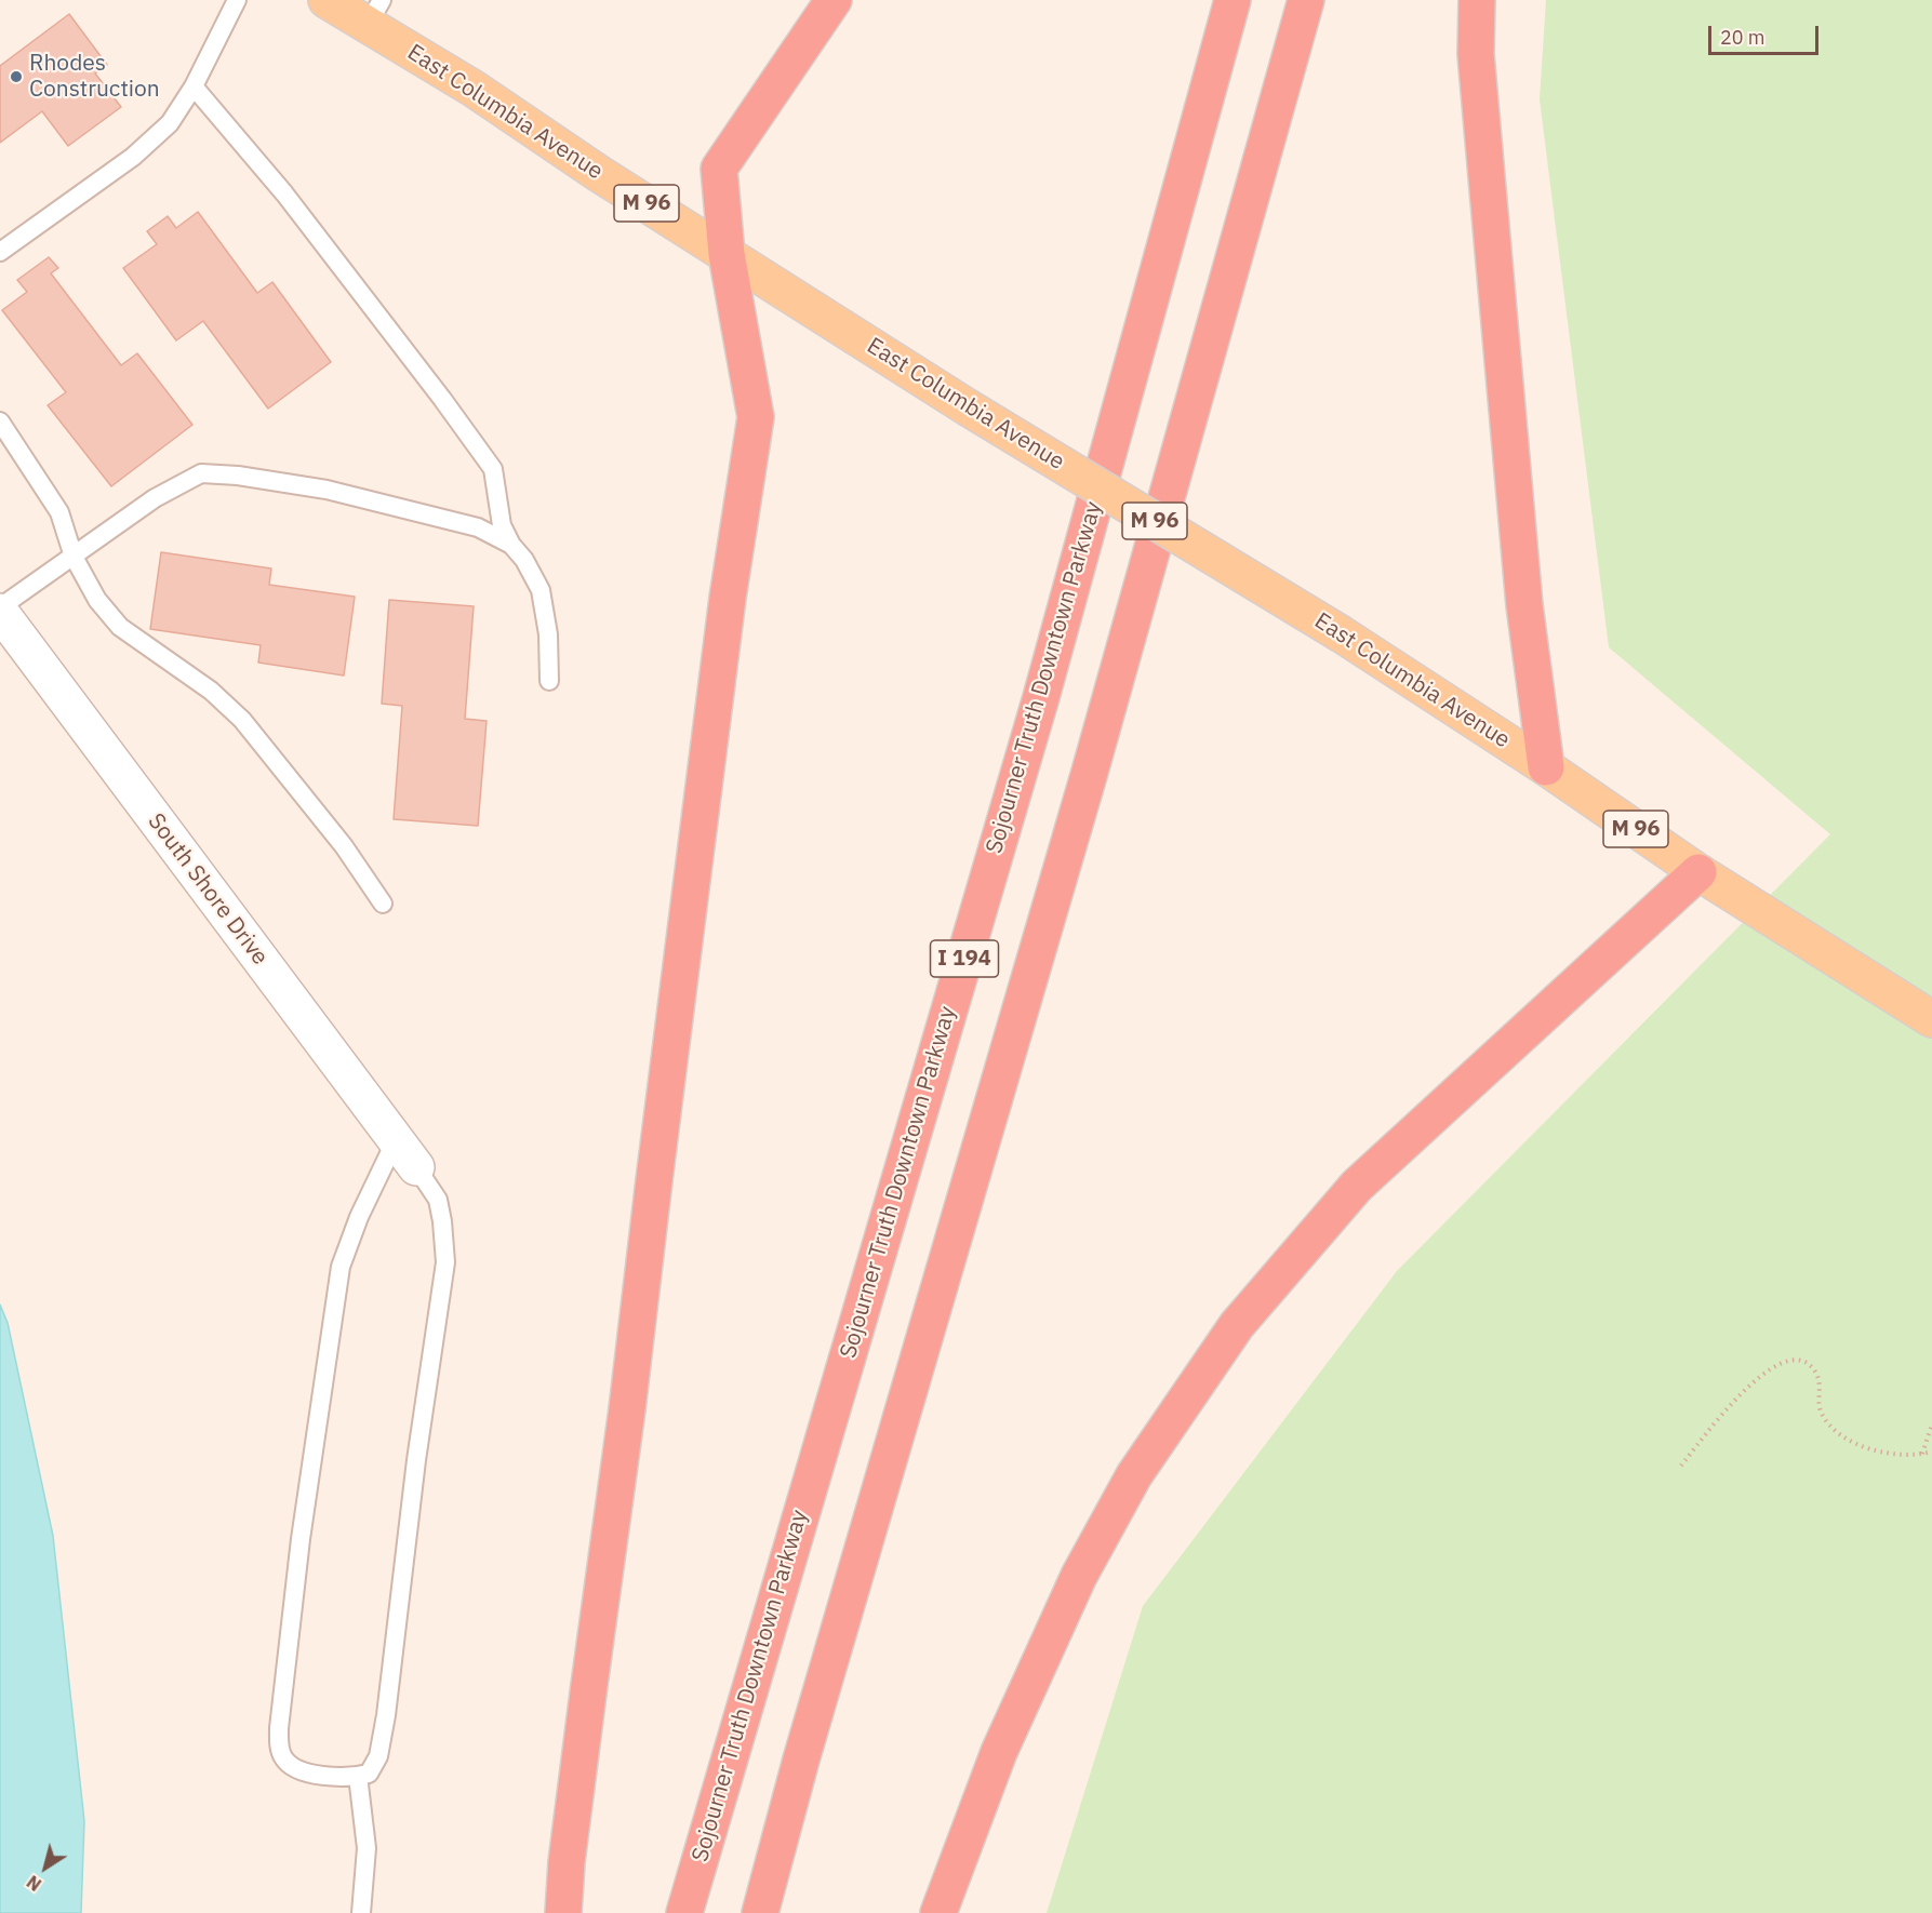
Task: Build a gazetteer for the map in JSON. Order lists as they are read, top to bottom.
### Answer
{
  "streets": {
    "highway": ["Sojourner Truth Downtown Parkway", "I 194"],
    "main road": ["East Columbia Avenue", "M 96"],
    "street": ["South Shore Drive"]
  },
  "places": ["Rhodes Construction"],
  "scale_bar": "20 m",
  "north": "bottom left"
}
